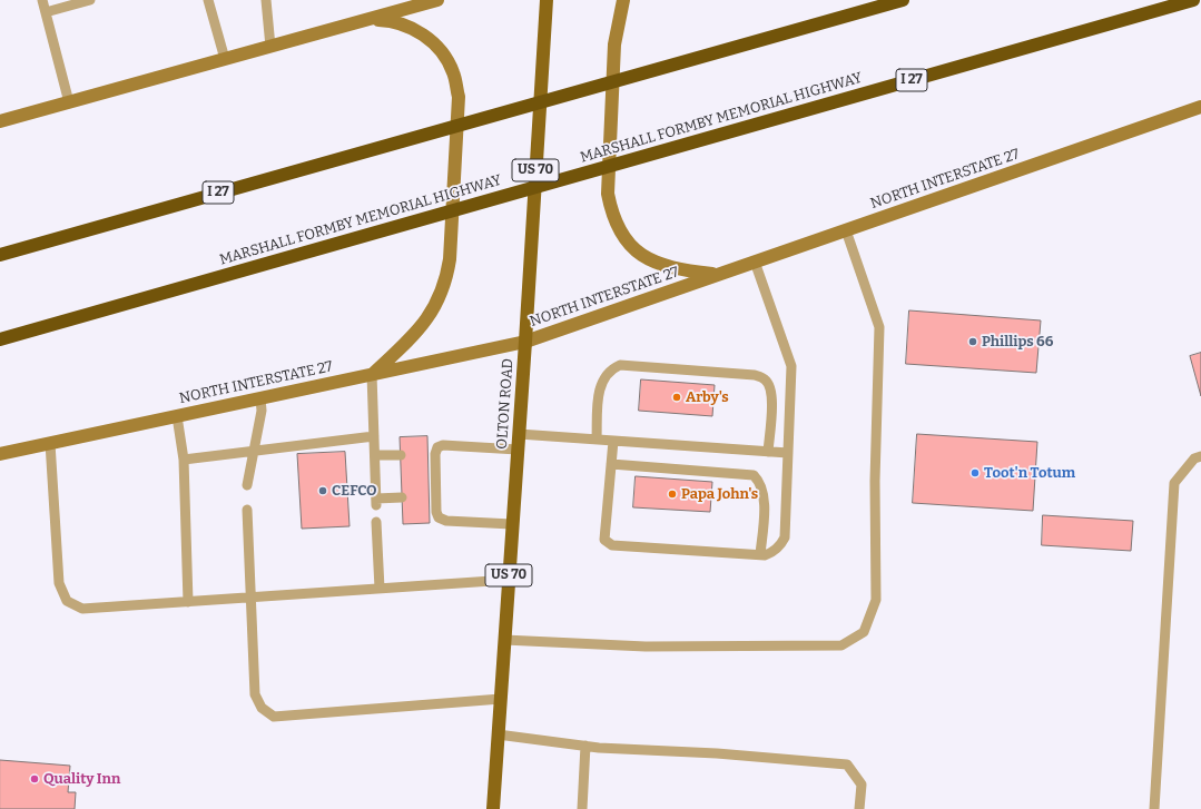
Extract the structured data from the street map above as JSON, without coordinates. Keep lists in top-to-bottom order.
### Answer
{
  "streets": {
    "highway": ["I 27", "MARSHALL FORMBY MEMORIAL HIGHWAY"],
    "main road": ["US 70", "NORTH INTERSTATE 27", "OLTON ROAD"]
  },
  "crossings": [
    ["NORTH INTERSTATE 27", "OLTON ROAD"]
  ],
  "places": [
    "Phillips 66",
    "Arby's",
    "Toot'n Totum",
    "CEFCO",
    "Papa John's",
    "Quality Inn"
  ]
}
